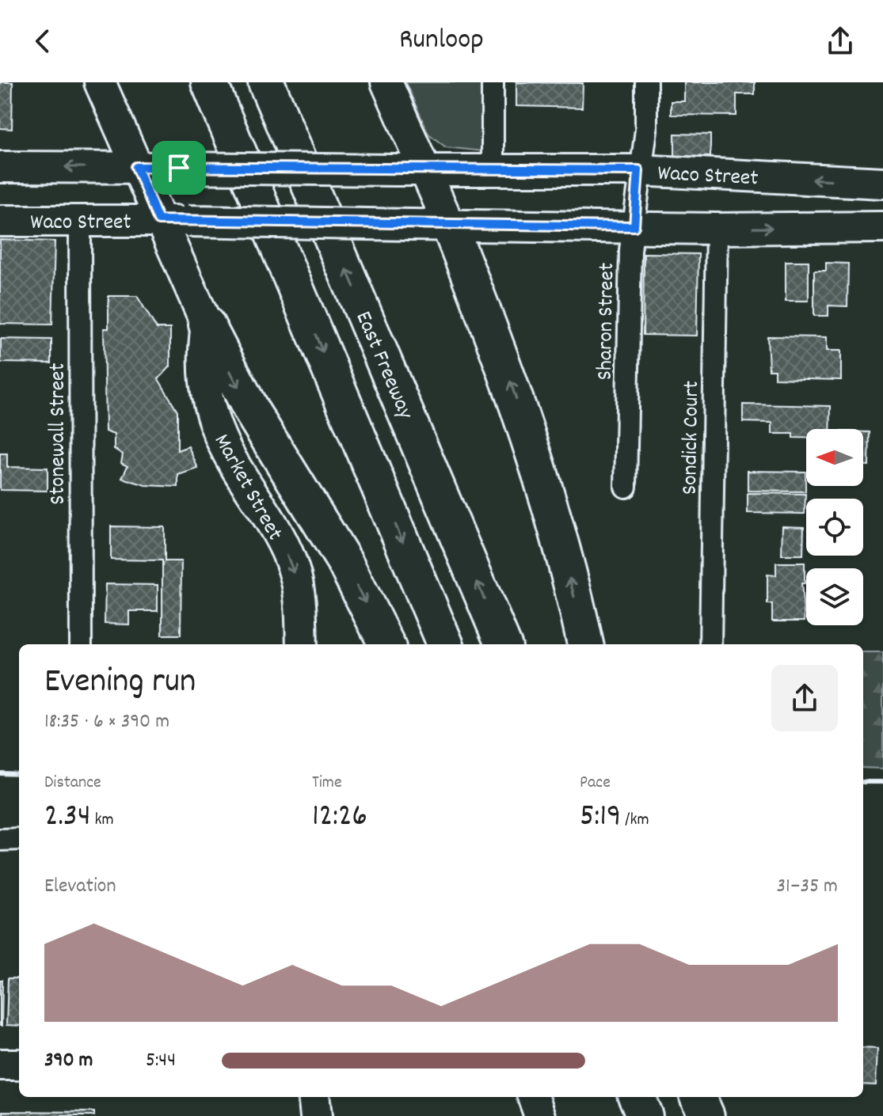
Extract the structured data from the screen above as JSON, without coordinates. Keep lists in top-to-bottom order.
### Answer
{
  "streets": {
    "highway": ["East Freeway"],
    "main road": ["Waco Street", "Market Street"],
    "street": ["Sharon Street", "Stonewall Street", "Sondick Court"]
  },
  "crossings": [
    ["Waco Street", "Sharon Street"],
    ["Waco Street", "Stonewall Street"],
    ["Waco Street", "Sondick Court"]
  ],
  "one_way": ["Market Street"],
  "north": "left",
  "page": {
    "header": "Runloop",
    "heading": ["Evening run", "18:35 · 6 × 390 m"],
    "stats": [
      ["Distance", "2.34 km"],
      ["Time", "12:26"],
      ["Pace", "5:19 /km"]
    ],
    "chart": ["Elevation", "31–35 m"],
    "list": [
      {
        "name": "390 m",
        "note": "5:44"
      }
    ]
  }
}
